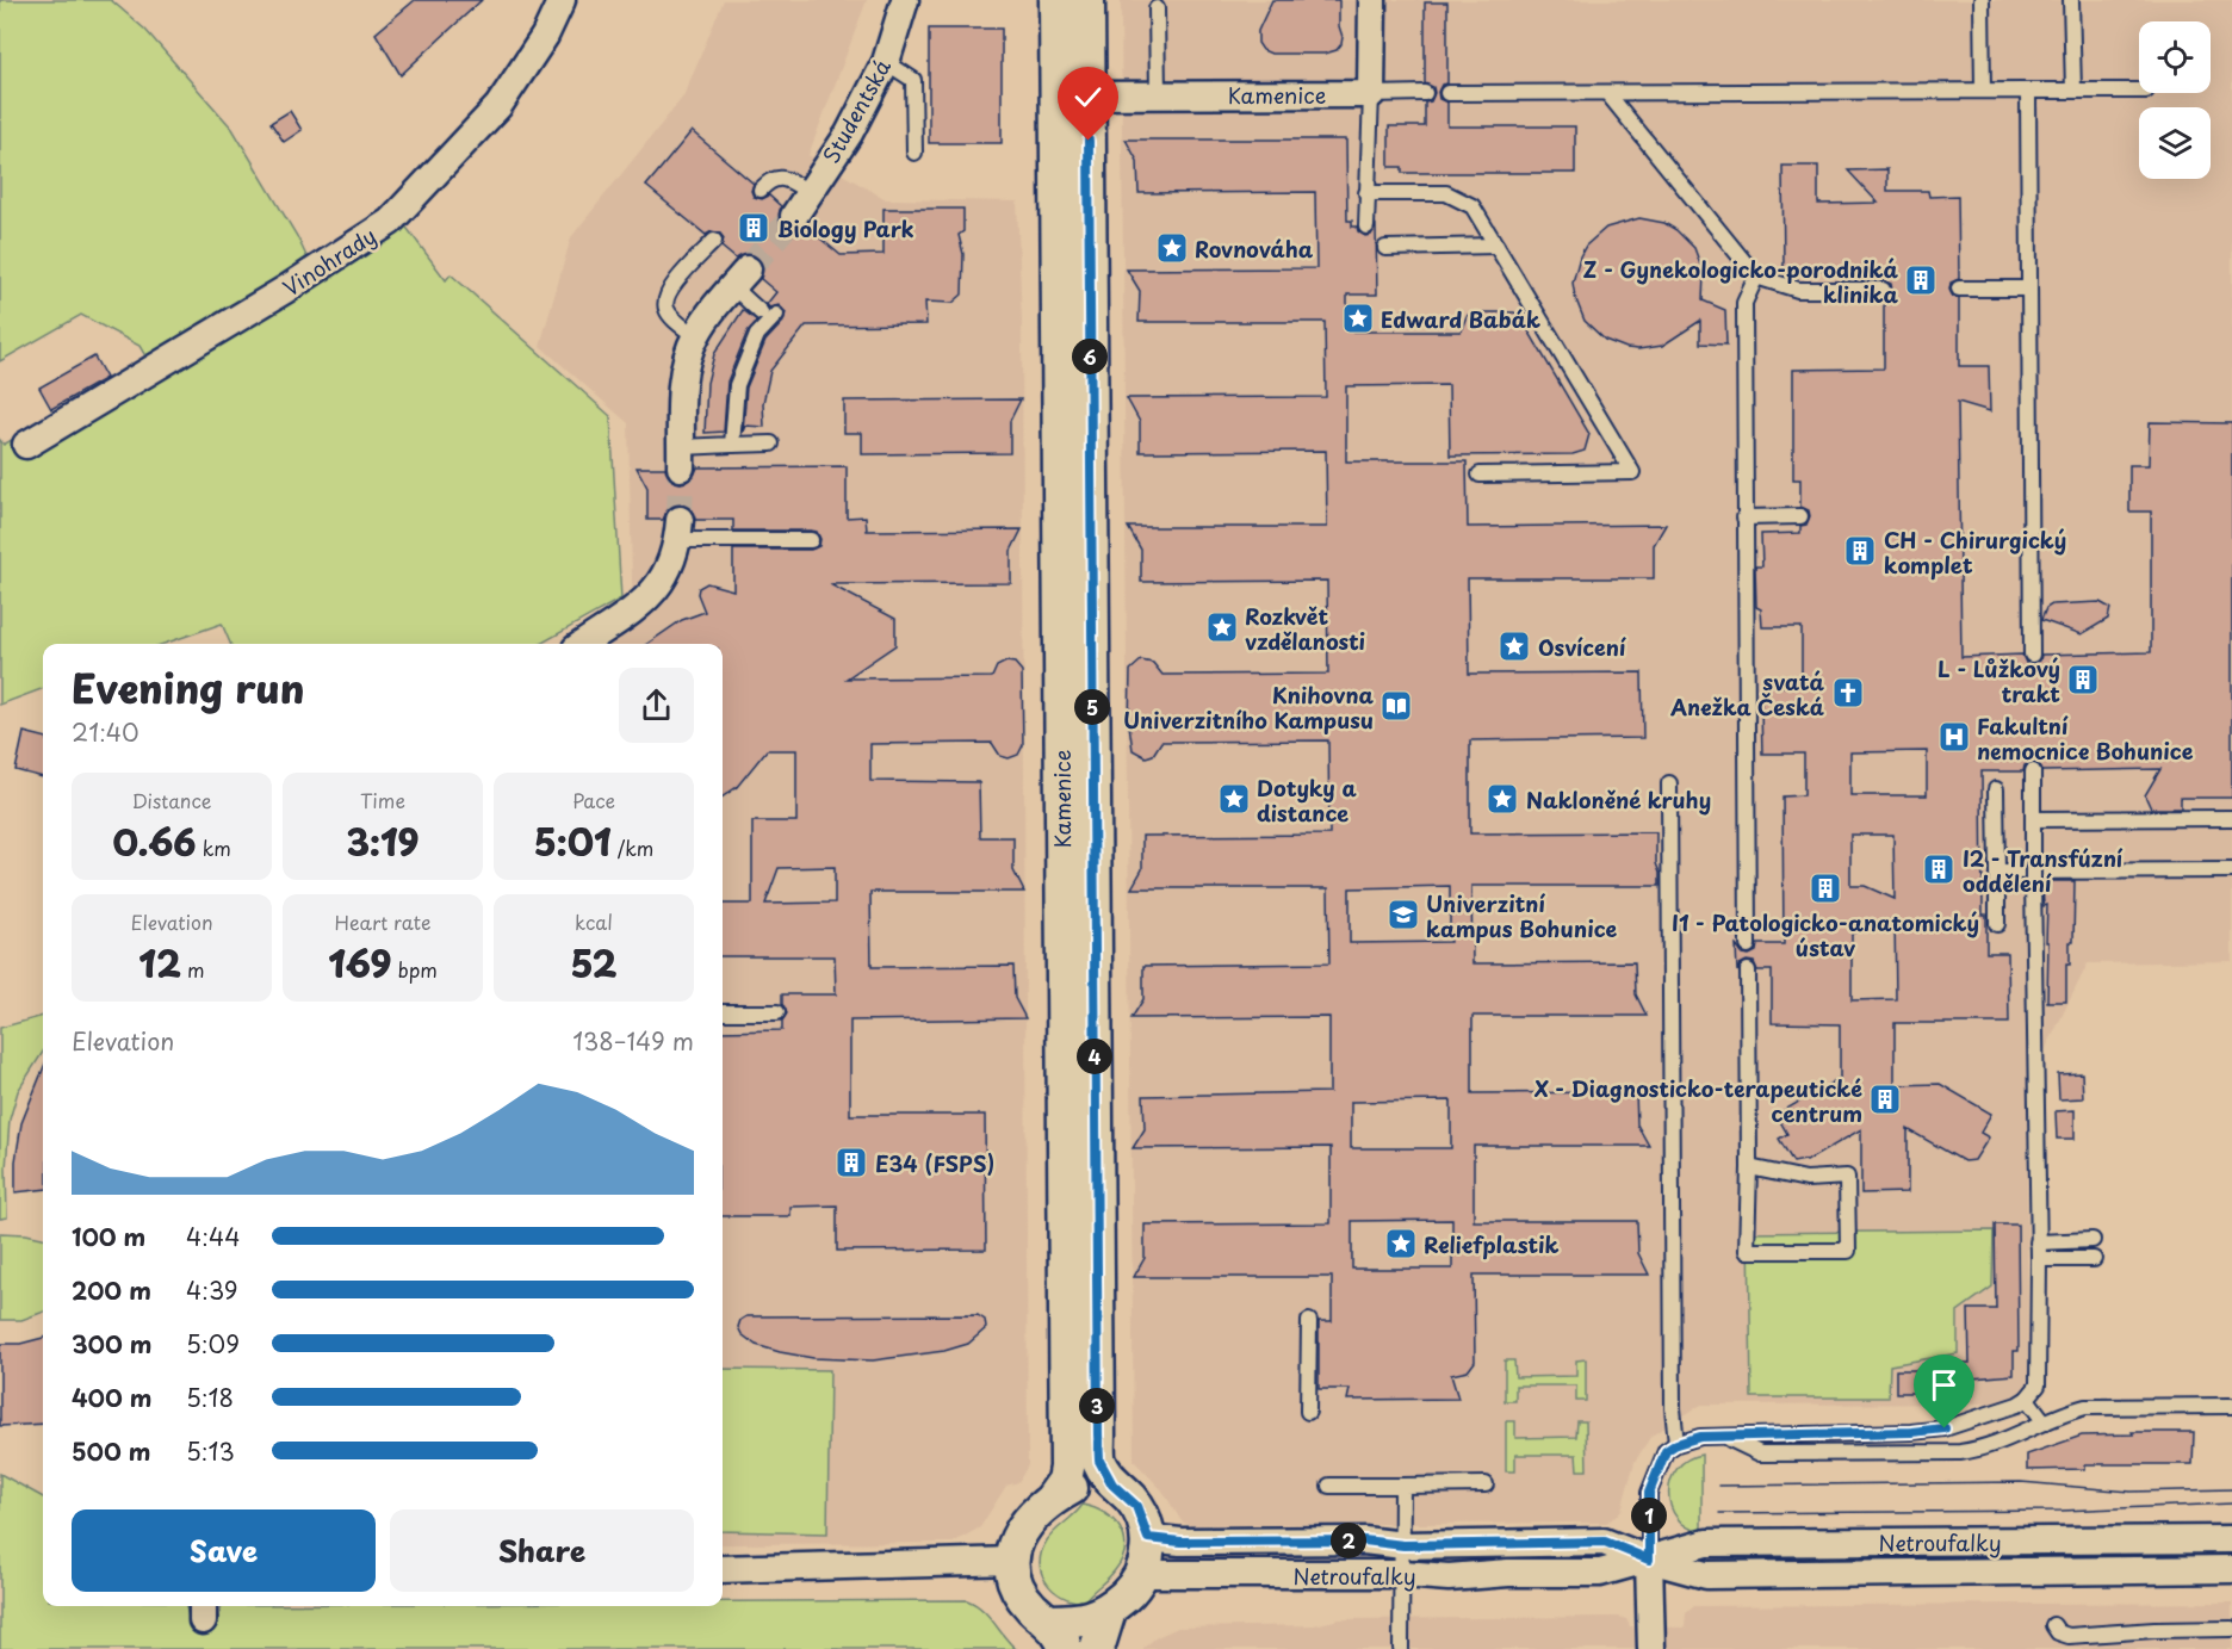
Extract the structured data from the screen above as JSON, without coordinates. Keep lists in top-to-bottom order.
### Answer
{
  "streets": {
    "street": [
      "Kamenice",
      "Studentská",
      "Vinohrady",
      "Netroufalky"
    ]
  },
  "crossings": [
    ["Kamenice", "Netroufalky"]
  ],
  "places": {
    "building": [
      "Biology Park",
      "Z - Gynekologicko-porodniká klinika",
      "CH - Chirurgický komplet",
      "L - Lůžkový trakt",
      "I2 - Transfúzní oddělení",
      "I1 - Patologicko-anatomický ústav",
      "X - Diagnosticko-terapeutické centrum",
      "E34 (FSPS)"
    ],
    "place": [
      "Rovnováha",
      "Edward Babák",
      "Rozkvět vzdělanosti",
      "Osvícení",
      "Dotyky a distance",
      "Nakloněné kruhy",
      "Reliefplastik"
    ],
    "church": ["svatá Anežka Česká"],
    "library": ["Knihovna Univerzitního Kampusu"],
    "hospital": ["Fakultní nemocnice Bohunice"],
    "school or university": ["Univerzitní kampus Bohunice"]
  },
  "page": {
    "pins": [
      "6",
      "5",
      "4",
      "3",
      "1",
      "2"
    ],
    "heading": ["Evening run", "21:40"],
    "stats": [
      ["Distance", "0.66 km"],
      ["Time", "3:19"],
      ["Pace", "5:01 /km"],
      ["Elevation", "12 m"],
      ["Heart rate", "169 bpm"],
      ["kcal", "52"]
    ],
    "chart": ["Elevation", "138–149 m"],
    "list": [
      {
        "name": "100 m",
        "note": "4:44"
      },
      {
        "name": "200 m",
        "note": "4:39"
      },
      {
        "name": "300 m",
        "note": "5:09"
      },
      {
        "name": "400 m",
        "note": "5:18"
      },
      {
        "name": "500 m",
        "note": "5:13"
      }
    ],
    "buttons": ["Save", "Share"]
  }
}
